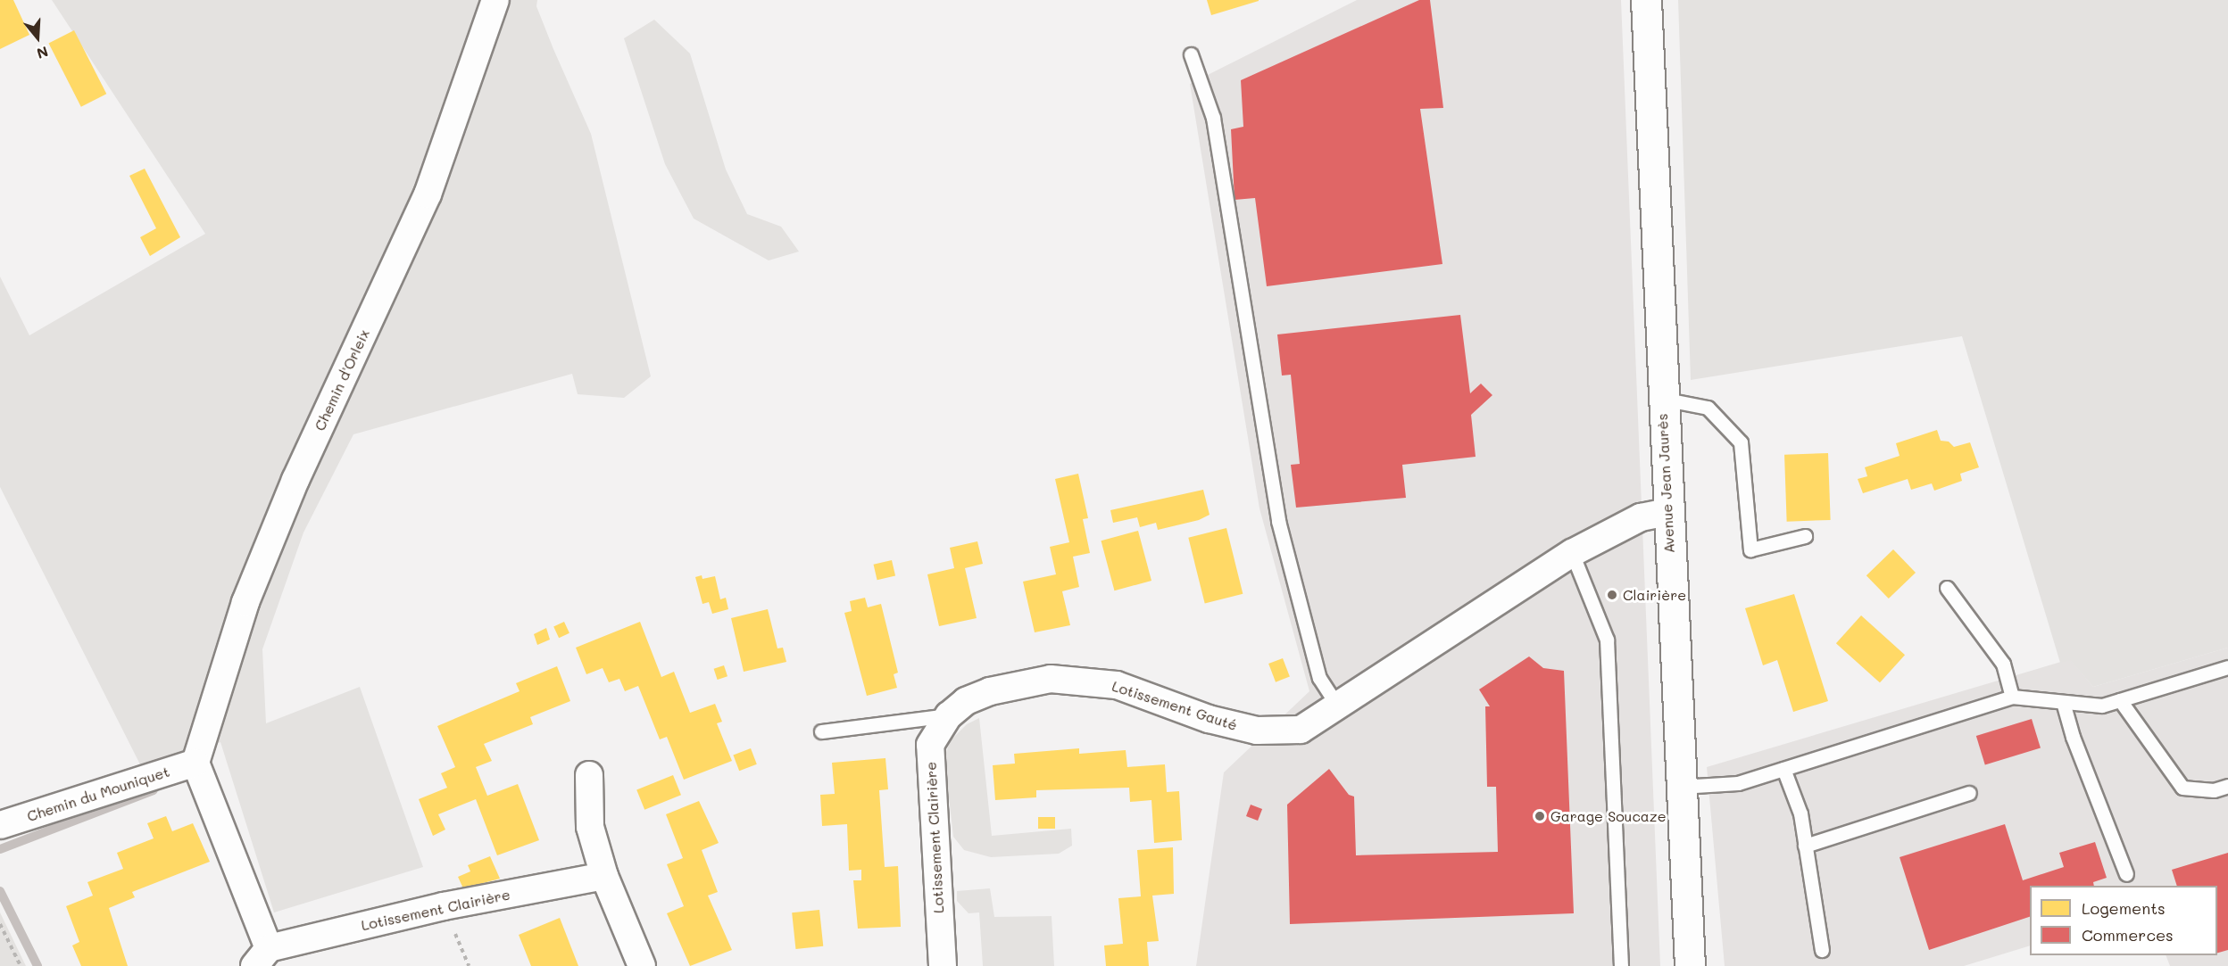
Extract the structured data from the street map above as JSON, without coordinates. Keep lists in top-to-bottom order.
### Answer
{
  "streets": {
    "main road": ["Avenue Jean Jaurès"],
    "street": [
      "Chemin d'Orleix",
      "Lotissement Gauté",
      "Chemin du Mouniquet",
      "Lotissement Clairière"
    ]
  },
  "crossings": [
    ["Chemin d'Orleix", "Chemin du Mouniquet"],
    ["Chemin d'Orleix", "Lotissement Clairière"],
    ["Avenue Jean Jaurès", "Lotissement Gauté"],
    ["Lotissement Gauté", "Lotissement Clairière"],
    ["Chemin du Mouniquet", "Lotissement Clairière"]
  ],
  "places": ["Clairière", "Garage Soucaze"],
  "legend": ["Logements", "Commerces"],
  "north": "bottom"
}
